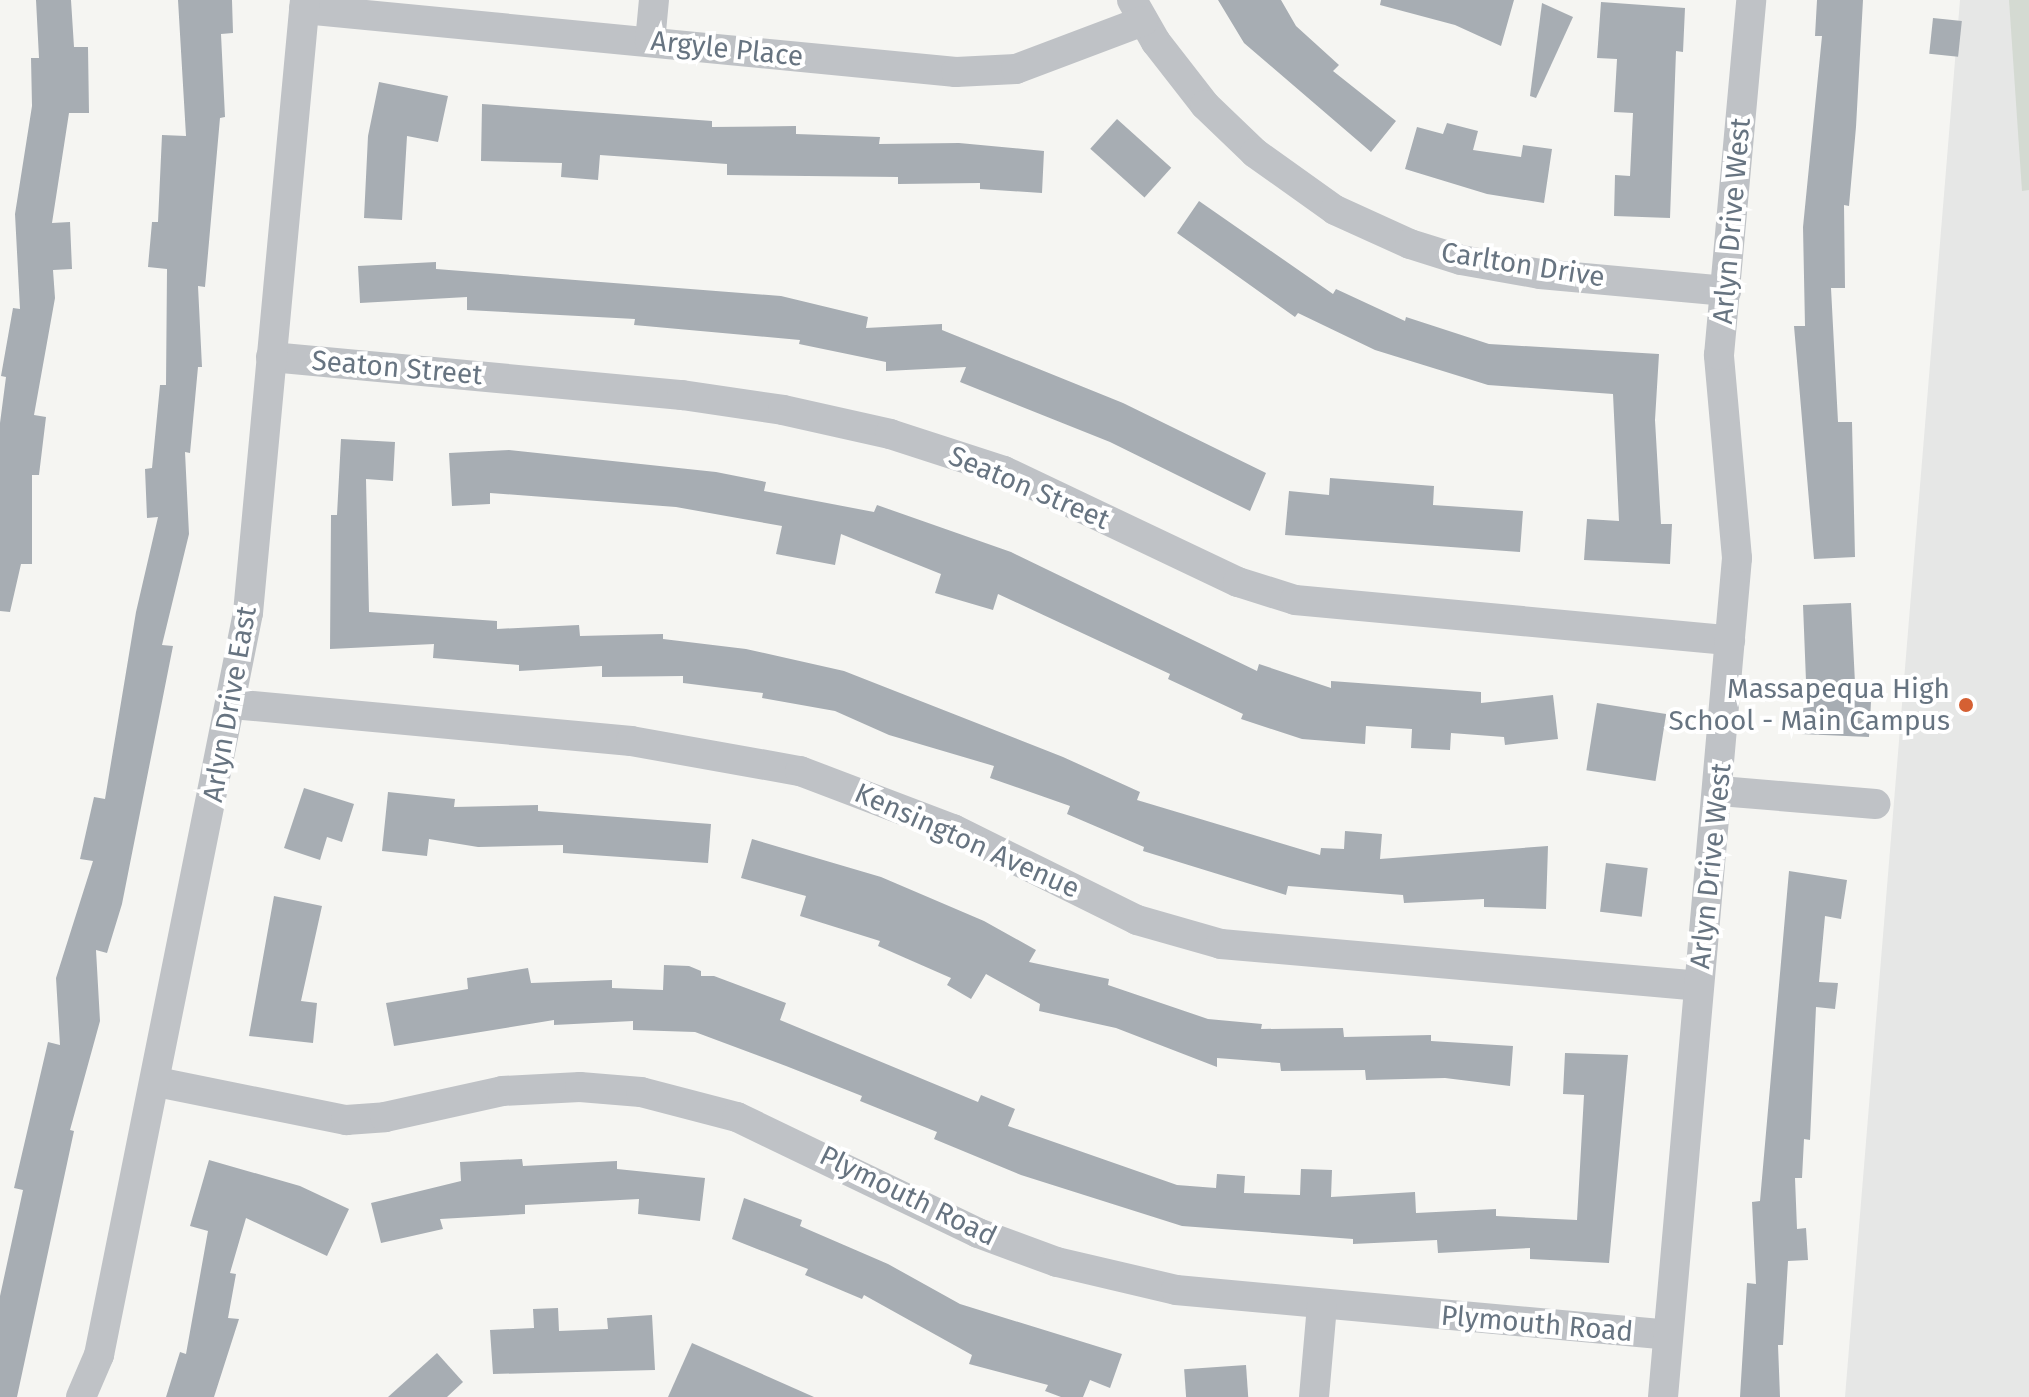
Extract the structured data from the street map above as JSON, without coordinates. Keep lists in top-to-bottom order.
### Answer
{
  "streets": {
    "street": [
      "Argyle Place",
      "Arlyn Drive West",
      "Carlton Drive",
      "Seaton Street",
      "Arlyn Drive East",
      "Kensington Avenue",
      "Plymouth Road"
    ]
  },
  "crossings": [
    ["Argyle Place", "Carlton Drive"],
    ["Argyle Place", "Arlyn Drive East"],
    ["Arlyn Drive West", "Carlton Drive"],
    ["Arlyn Drive West", "Seaton Street"],
    ["Arlyn Drive West", "Kensington Avenue"],
    ["Arlyn Drive West", "Plymouth Road"],
    ["Seaton Street", "Arlyn Drive East"],
    ["Arlyn Drive East", "Kensington Avenue"],
    ["Arlyn Drive East", "Plymouth Road"]
  ],
  "places": ["Massapequa High School - Main Campus"]
}
